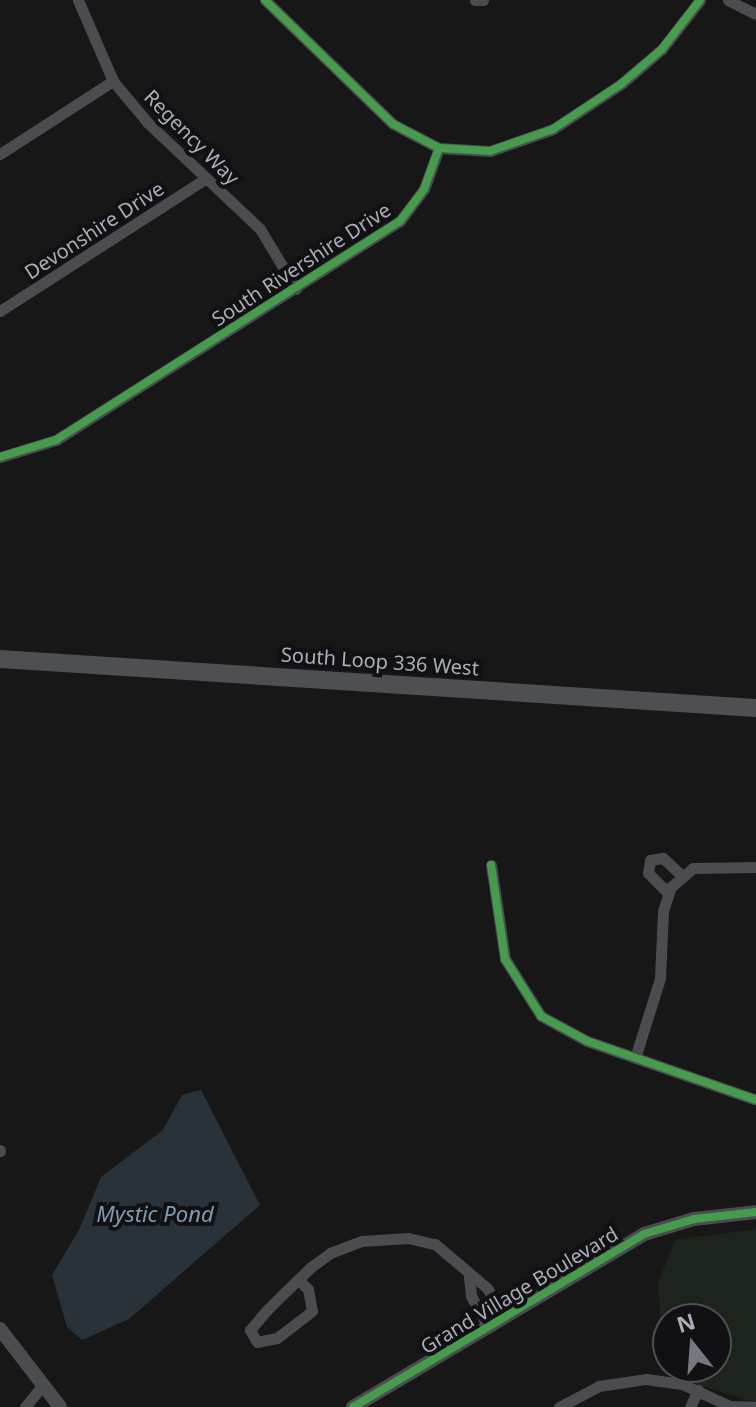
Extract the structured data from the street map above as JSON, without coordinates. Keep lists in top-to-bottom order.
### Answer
{
  "streets": {
    "main road": ["South Loop 336 West"],
    "street": [
      "Regency Way",
      "Devonshire Drive",
      "South Rivershire Drive",
      "Grand Village Boulevard"
    ]
  },
  "crossings": [
    ["Regency Way", "Devonshire Drive"],
    ["Regency Way", "South Rivershire Drive"]
  ],
  "water": ["Mystic Pond"],
  "north": "top"
}
